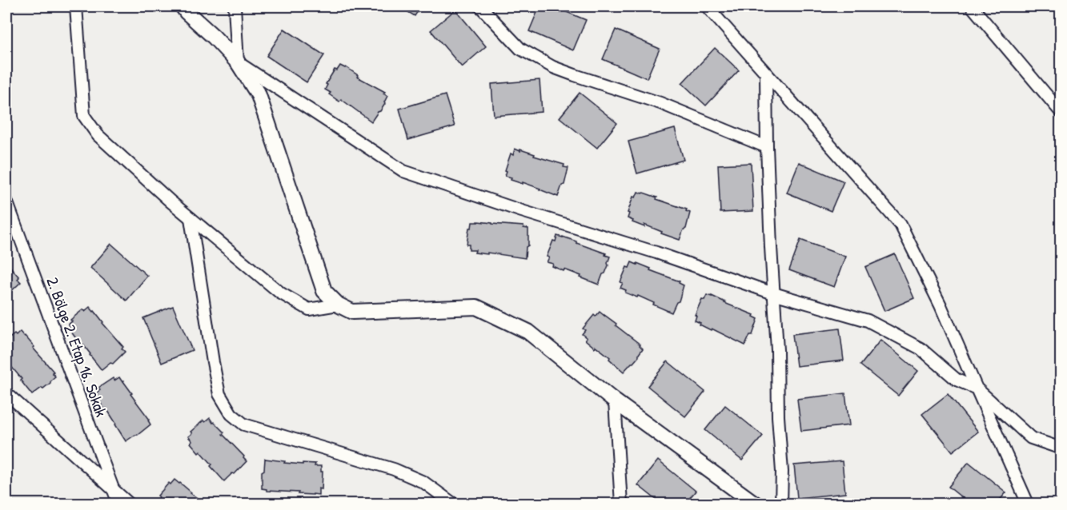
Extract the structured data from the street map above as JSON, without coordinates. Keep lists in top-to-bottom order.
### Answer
{
  "streets": {
    "street": ["2. Bölge 2. Etap 16. Sokak"]
  }
}
